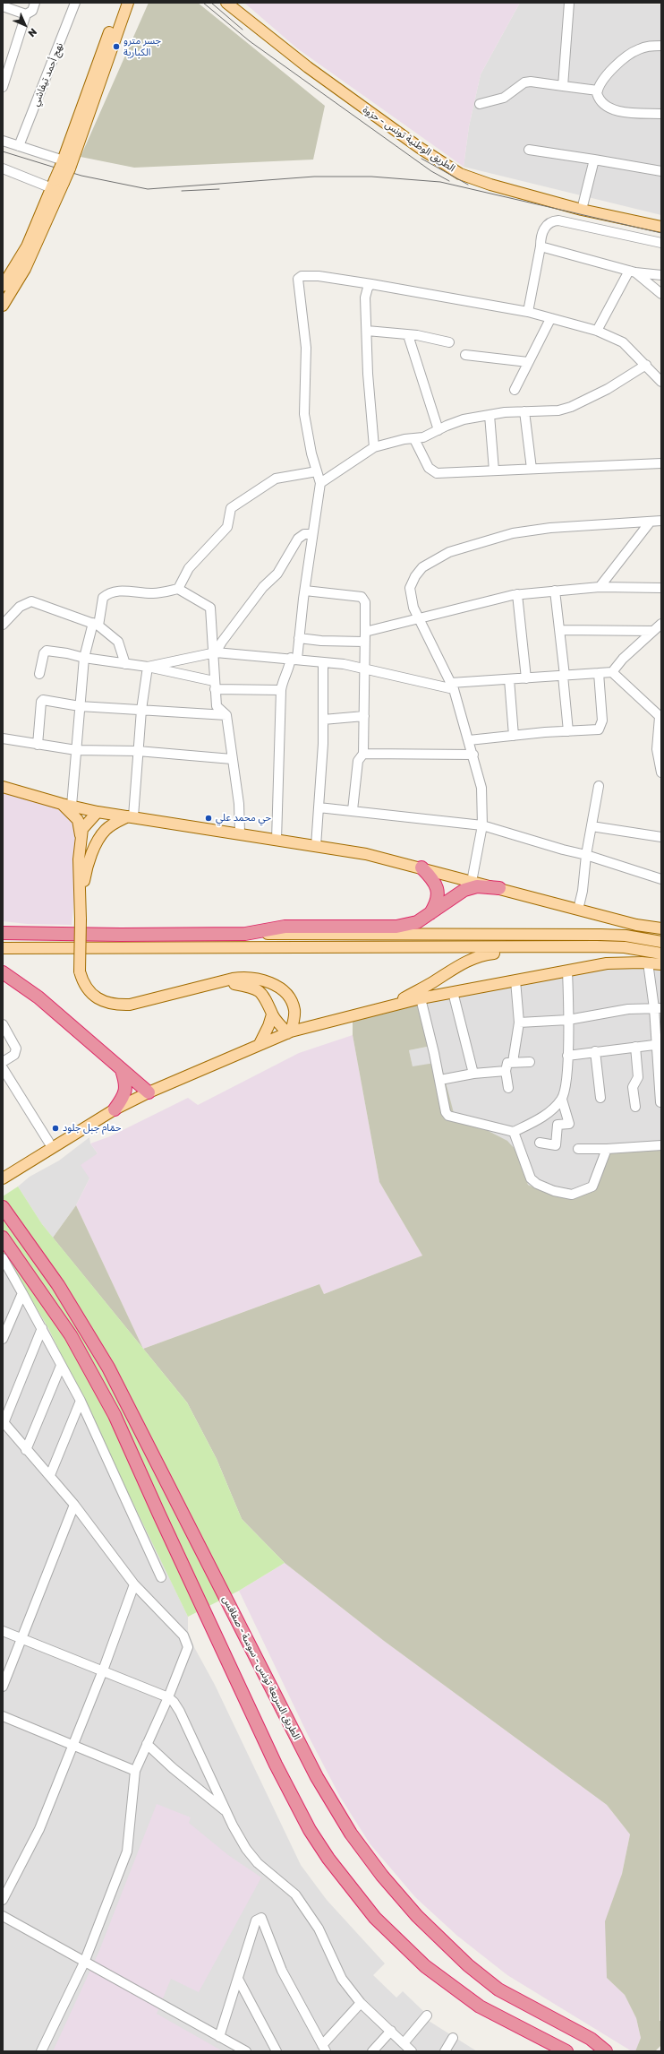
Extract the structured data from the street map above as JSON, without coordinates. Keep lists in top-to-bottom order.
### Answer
{
  "streets": {
    "highway": ["الطريق السريعة تونس - سوسة - صفاقس"],
    "main road": ["الطريق الوطنية تونس - حزوة"],
    "street": ["نهج أحمد تيفاشي"]
  },
  "places": ["جسر مترو الكبارية", "حي محمد علي", "حمّام جبل جلود"],
  "north": "bottom right"
}
